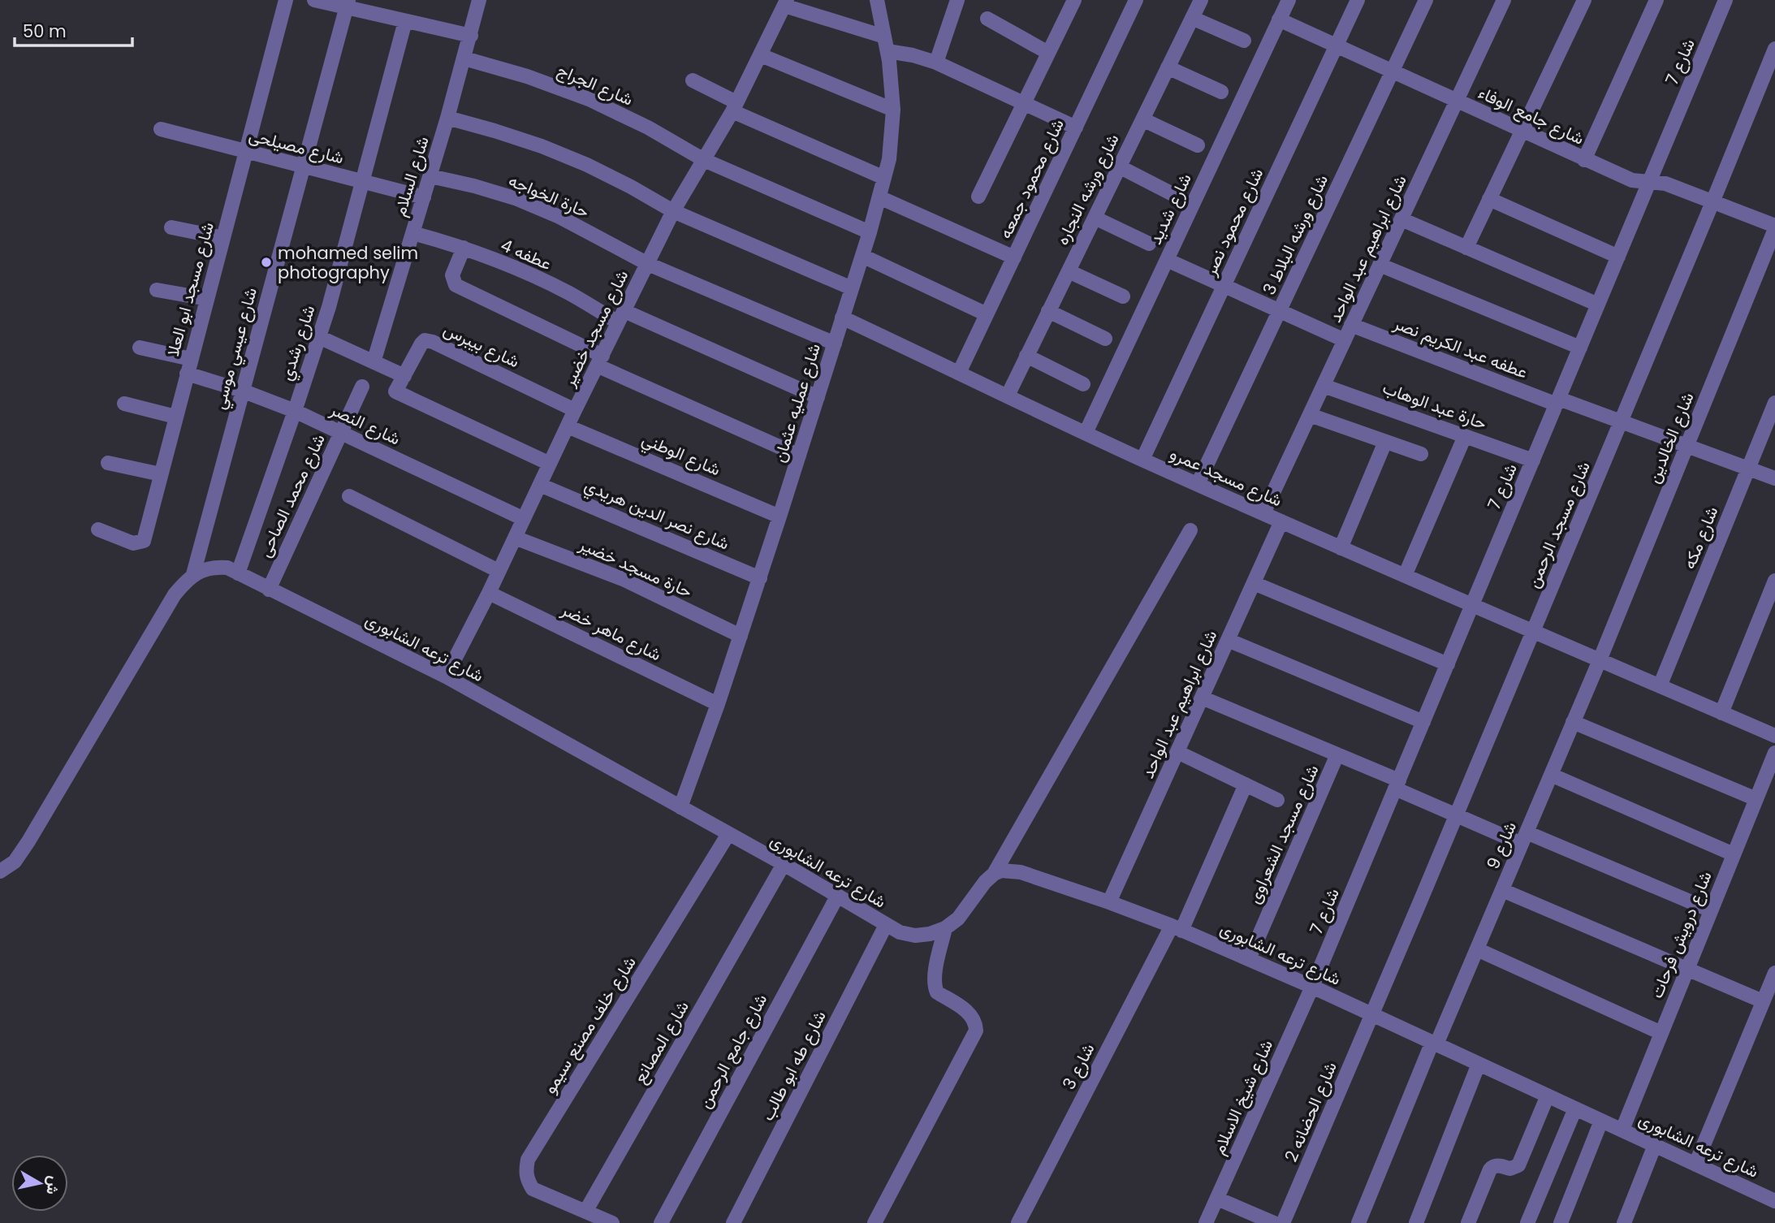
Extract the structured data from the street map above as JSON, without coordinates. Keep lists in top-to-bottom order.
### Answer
{
  "streets": {
    "street": [
      "شارع 7",
      "شارع الجراج",
      "شارع جامع الوفاء",
      "شارع مصيلحى",
      "شارع السلام",
      "شارع محمود جمعه",
      "شارع ورشه النجاره",
      "حارة الخواجه",
      "شارع شديد",
      "شارع محمود نصر",
      "شارع ورشه البلاط 3",
      "شارع ابراهيم عبد الواحد",
      "عطفه 4",
      "شارع مسجد ابو العلا",
      "شارع مسجد خضير",
      "شارع رشدي",
      "شارع بيبرس",
      "عطفه عبد الكريم نصر",
      "شارع عيسي موسي",
      "شارع عمليه عثمان",
      "حارة عبد الوهاب",
      "شارع النصر",
      "شارع الخالدين",
      "شارع الوطني",
      "شارع مسجد عمرو",
      "شارع محمد الصاحى",
      "شارع نصر الدين هريدي",
      "شارع مسجد الرحمن",
      "شارع مكه",
      "حارة مسجد خضير",
      "شارع ماهر خضر",
      "شارع ترعه الشابورى",
      "شارع مسجد الشعراوى",
      "شارع 9",
      "شارع درويش فرحات",
      "شارع خلف مصنع سيمو",
      "شارع المصانع",
      "شارع جامع الرحمن",
      "شارع طه ابو طالب",
      "شارع 3",
      "شارع شيخ الاسلام",
      "شارع الحضانه 2"
    ]
  },
  "crossings": [
    ["شارع 7", "شارع جامع الوفاء"],
    ["شارع 7", "عطفه عبد الكريم نصر"],
    ["شارع 7", "حارة عبد الوهاب"],
    ["شارع 7", "شارع مسجد عمرو"],
    ["شارع 7", "شارع ترعه الشابورى"],
    ["شارع 7", "شارع شيخ الاسلام"],
    ["شارع الجراج", "شارع السلام"],
    ["شارع الجراج", "شارع مسجد خضير"],
    ["شارع الجراج", "شارع عمليه عثمان"],
    ["شارع جامع الوفاء", "شارع شديد"],
    ["شارع جامع الوفاء", "شارع محمود نصر"],
    ["شارع جامع الوفاء", "شارع ورشه البلاط 3"],
    ["شارع جامع الوفاء", "شارع ابراهيم عبد الواحد"],
    ["شارع جامع الوفاء", "شارع الخالدين"],
    ["شارع جامع الوفاء", "شارع مسجد الرحمن"],
    ["شارع مصيلحى", "شارع السلام"],
    ["شارع مصيلحى", "شارع مسجد ابو العلا"],
    ["شارع مصيلحى", "شارع رشدي"],
    ["شارع مصيلحى", "شارع عيسي موسي"],
    ["شارع السلام", "حارة الخواجه"],
    ["شارع السلام", "عطفه 4"],
    ["شارع محمود جمعه", "شارع مسجد عمرو"],
    ["شارع ورشه النجاره", "شارع مسجد عمرو"],
    ["حارة الخواجه", "شارع مسجد خضير"],
    ["حارة الخواجه", "شارع عمليه عثمان"],
    ["شارع شديد", "شارع مسجد عمرو"],
    ["شارع محمود نصر", "شارع مسجد عمرو"],
    ["شارع ورشه البلاط 3", "شارع مسجد عمرو"],
    ["شارع ابراهيم عبد الواحد", "عطفه عبد الكريم نصر"],
    ["شارع ابراهيم عبد الواحد", "حارة عبد الوهاب"],
    ["شارع ابراهيم عبد الواحد", "شارع مسجد عمرو"],
    ["شارع ابراهيم عبد الواحد", "شارع ترعه الشابورى"],
    ["عطفه 4", "شارع مسجد خضير"],
    ["عطفه 4", "شارع عمليه عثمان"],
    ["شارع مسجد ابو العلا", "شارع النصر"],
    ["شارع مسجد خضير", "شارع بيبرس"],
    ["شارع مسجد خضير", "شارع النصر"],
    ["شارع مسجد خضير", "شارع الوطني"],
    ["شارع مسجد خضير", "شارع نصر الدين هريدي"],
    ["شارع مسجد خضير", "حارة مسجد خضير"],
    ["شارع مسجد خضير", "شارع ماهر خضر"],
    ["شارع مسجد خضير", "شارع ترعه الشابورى"],
    ["شارع رشدي", "شارع النصر"],
    ["شارع رشدي", "شارع ترعه الشابورى"],
    ["عطفه عبد الكريم نصر", "شارع الخالدين"],
    ["عطفه عبد الكريم نصر", "شارع مسجد الرحمن"],
    ["عطفه عبد الكريم نصر", "شارع مكه"],
    ["شارع عيسي موسي", "شارع النصر"],
    ["شارع عيسي موسي", "شارع ترعه الشابورى"],
    ["شارع عمليه عثمان", "شارع الوطني"],
    ["شارع عمليه عثمان", "شارع مسجد عمرو"],
    ["شارع عمليه عثمان", "شارع نصر الدين هريدي"],
    ["شارع عمليه عثمان", "حارة مسجد خضير"],
    ["شارع عمليه عثمان", "شارع ماهر خضر"],
    ["شارع عمليه عثمان", "شارع ترعه الشابورى"],
    ["شارع النصر", "شارع محمد الصاحى"],
    ["شارع الخالدين", "شارع مسجد عمرو"],
    ["شارع الخالدين", "شارع 9"],
    ["شارع مسجد عمرو", "شارع مسجد الرحمن"],
    ["شارع مسجد عمرو", "شارع مكه"],
    ["شارع مسجد عمرو", "شارع 9"],
    ["شارع محمد الصاحى", "شارع ترعه الشابورى"],
    ["شارع مسجد الرحمن", "شارع ترعه الشابورى"],
    ["شارع مسجد الرحمن", "شارع الحضانه 2"],
    ["شارع ترعه الشابورى", "شارع مسجد الشعراوى"],
    ["شارع ترعه الشابورى", "شارع 9"],
    ["شارع ترعه الشابورى", "شارع درويش فرحات"],
    ["شارع ترعه الشابورى", "شارع خلف مصنع سيمو"],
    ["شارع ترعه الشابورى", "شارع المصانع"],
    ["شارع ترعه الشابورى", "شارع جامع الرحمن"],
    ["شارع ترعه الشابورى", "شارع طه ابو طالب"],
    ["شارع ترعه الشابورى", "شارع 3"],
    ["شارع ترعه الشابورى", "شارع شيخ الاسلام"],
    ["شارع ترعه الشابورى", "شارع الحضانه 2"],
    ["شارع خلف مصنع سيمو", "شارع المصانع"]
  ],
  "places": ["mohamed selim photography"],
  "scale_bar": "50 m",
  "north": "right"
}
